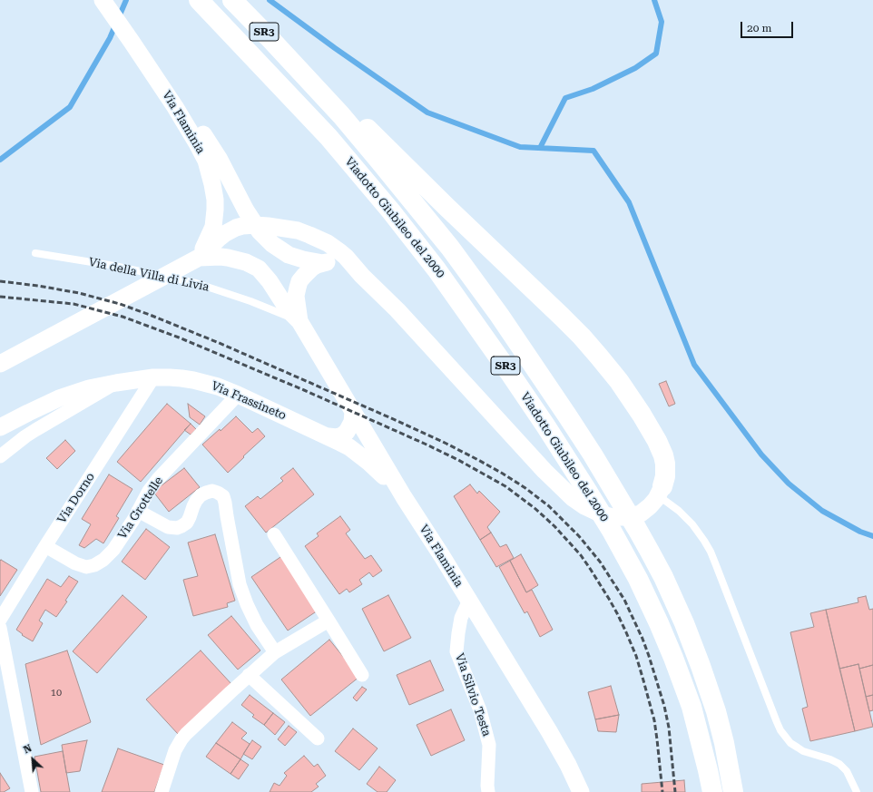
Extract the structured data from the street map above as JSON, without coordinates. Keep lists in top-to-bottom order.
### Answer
{
  "streets": {
    "highway": ["SR3", "Viadotto Giubileo del 2000"],
    "street": [
      "Via Flaminia",
      "Via Frassineto",
      "Via Dorno",
      "Via Grottelle",
      "Via Silvio Testa"
    ],
    "lane": ["Via della Villa di Livia"]
  },
  "crossings": [
    ["Via Flaminia", "Via della Villa di Livia"],
    ["Via Flaminia", "Via Frassineto"],
    ["Via Flaminia", "Via Silvio Testa"],
    ["Via Frassineto", "Via Dorno"],
    ["Via Frassineto", "Via Grottelle"],
    ["Via Dorno", "Via Grottelle"]
  ],
  "house_numbers": ["10"],
  "scale_bar": "20 m",
  "north": "top left"
}
